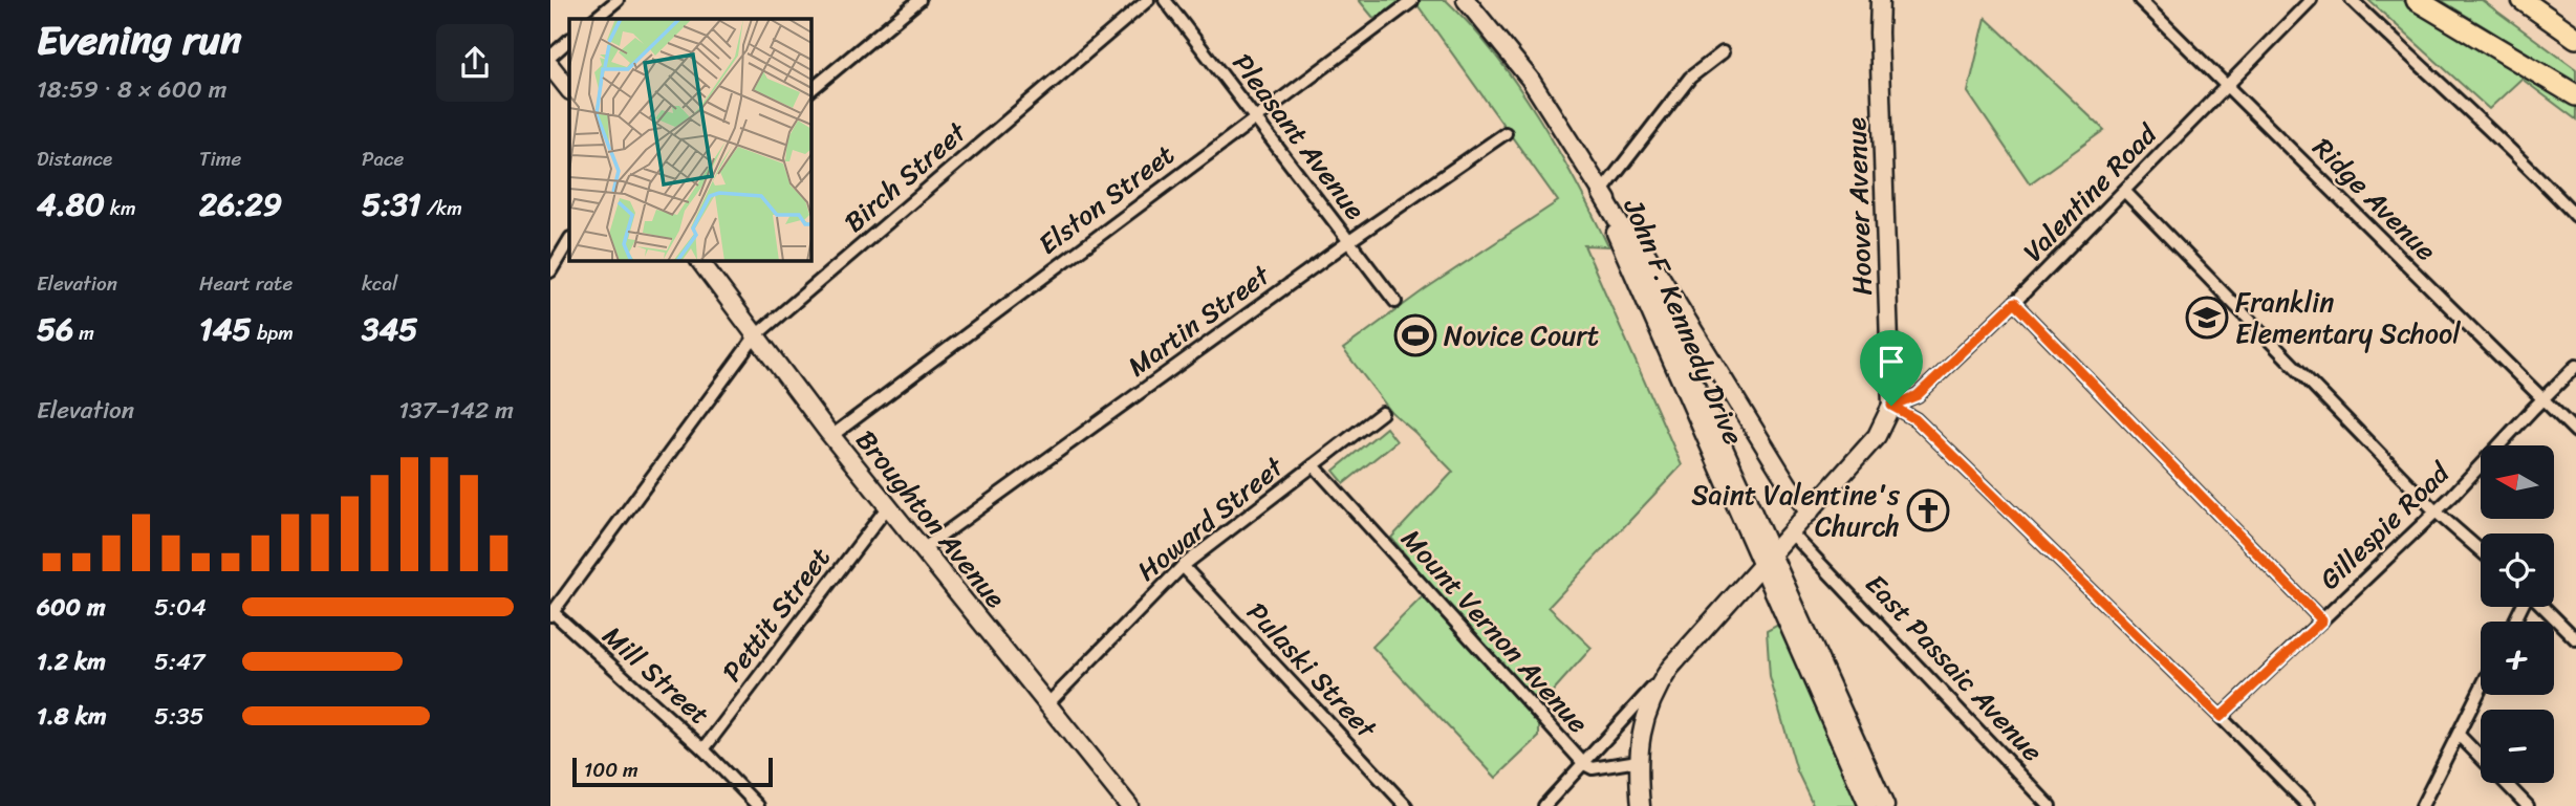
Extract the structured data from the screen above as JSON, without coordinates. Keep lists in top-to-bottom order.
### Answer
{
  "streets": {
    "street": [
      "Pleasant Avenue",
      "Birch Street",
      "Valentine Road",
      "Elston Street",
      "Ridge Avenue",
      "Hoover Avenue",
      "Martin Street",
      "John F. Kennedy Drive",
      "Broughton Avenue",
      "Howard Street",
      "Gillespie Road",
      "Pettit Street",
      "Mount Vernon Avenue",
      "East Passaic Avenue",
      "Pulaski Street",
      "Mill Street"
    ]
  },
  "crossings": [
    ["Pleasant Avenue", "Elston Street"],
    ["Pleasant Avenue", "Martin Street"],
    ["Birch Street", "Broughton Avenue"],
    ["Birch Street", "Mill Street"],
    ["Valentine Road", "Ridge Avenue"],
    ["Valentine Road", "Hoover Avenue"],
    ["Elston Street", "Broughton Avenue"],
    ["Ridge Avenue", "Gillespie Road"],
    ["Hoover Avenue", "John F. Kennedy Drive"],
    ["Hoover Avenue", "Mount Vernon Avenue"],
    ["Hoover Avenue", "East Passaic Avenue"],
    ["Martin Street", "Broughton Avenue"],
    ["Broughton Avenue", "Howard Street"],
    ["Broughton Avenue", "Pettit Street"],
    ["Howard Street", "Mount Vernon Avenue"],
    ["Howard Street", "Pulaski Street"],
    ["Pettit Street", "Mill Street"]
  ],
  "places": {
    "school or university": ["Franklin Elementary School"],
    "sports": ["Novice Court"],
    "church": ["Saint Valentine's Church"]
  },
  "scale_bar": "100 m",
  "north": "left",
  "page": {
    "heading": ["Evening run", "18:59 · 8 × 600 m"],
    "stats": [
      ["Distance", "4.80 km"],
      ["Time", "26:29"],
      ["Pace", "5:31 /km"],
      ["Elevation", "56 m"],
      ["Heart rate", "145 bpm"],
      ["kcal", "345"]
    ],
    "chart": ["Elevation", "137–142 m"],
    "map_buttons": ["+", "−"],
    "list": [
      {
        "name": "600 m",
        "note": "5:04"
      },
      {
        "name": "1.2 km",
        "note": "5:47"
      },
      {
        "name": "1.8 km",
        "note": "5:35"
      }
    ],
    "scale": "100 m"
  }
}
